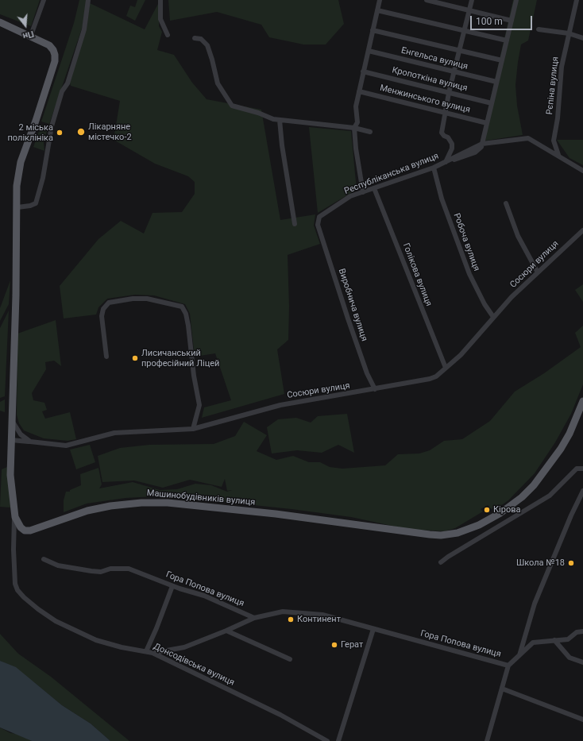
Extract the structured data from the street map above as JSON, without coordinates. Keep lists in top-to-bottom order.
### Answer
{
  "streets": {
    "main road": ["Машинобудівників вулиця"],
    "street": [
      "Енгельса вулиця",
      "Кропоткіна вулиця",
      "Рєпіна вулиця",
      "Менжинського вулиця",
      "Республіканська вулиця",
      "Робоча вулиця",
      "Сосюри вулиця",
      "Голікова вулиця",
      "Виробнича вулиця",
      "Гора Попова вулиця",
      "Донсодівська вулиця"
    ]
  },
  "crossings": [
    ["Рєпіна вулиця", "Республіканська вулиця"],
    ["Республіканська вулиця", "Робоча вулиця"],
    ["Республіканська вулиця", "Голікова вулиця"],
    ["Республіканська вулиця", "Виробнича вулиця"],
    ["Робоча вулиця", "Сосюри вулиця"],
    ["Сосюри вулиця", "Голікова вулиця"],
    ["Сосюри вулиця", "Виробнича вулиця"],
    ["Машинобудівників вулиця", "Донсодівська вулиця"]
  ],
  "places": [
    "Лікарняне містечко-2",
    "2 міська поліклініка",
    "Лисичанський професійний Ліцей",
    "Кірова",
    "Школа №18",
    "Континент",
    "Герат"
  ],
  "scale_bar": "100 m",
  "north": "bottom"
}
